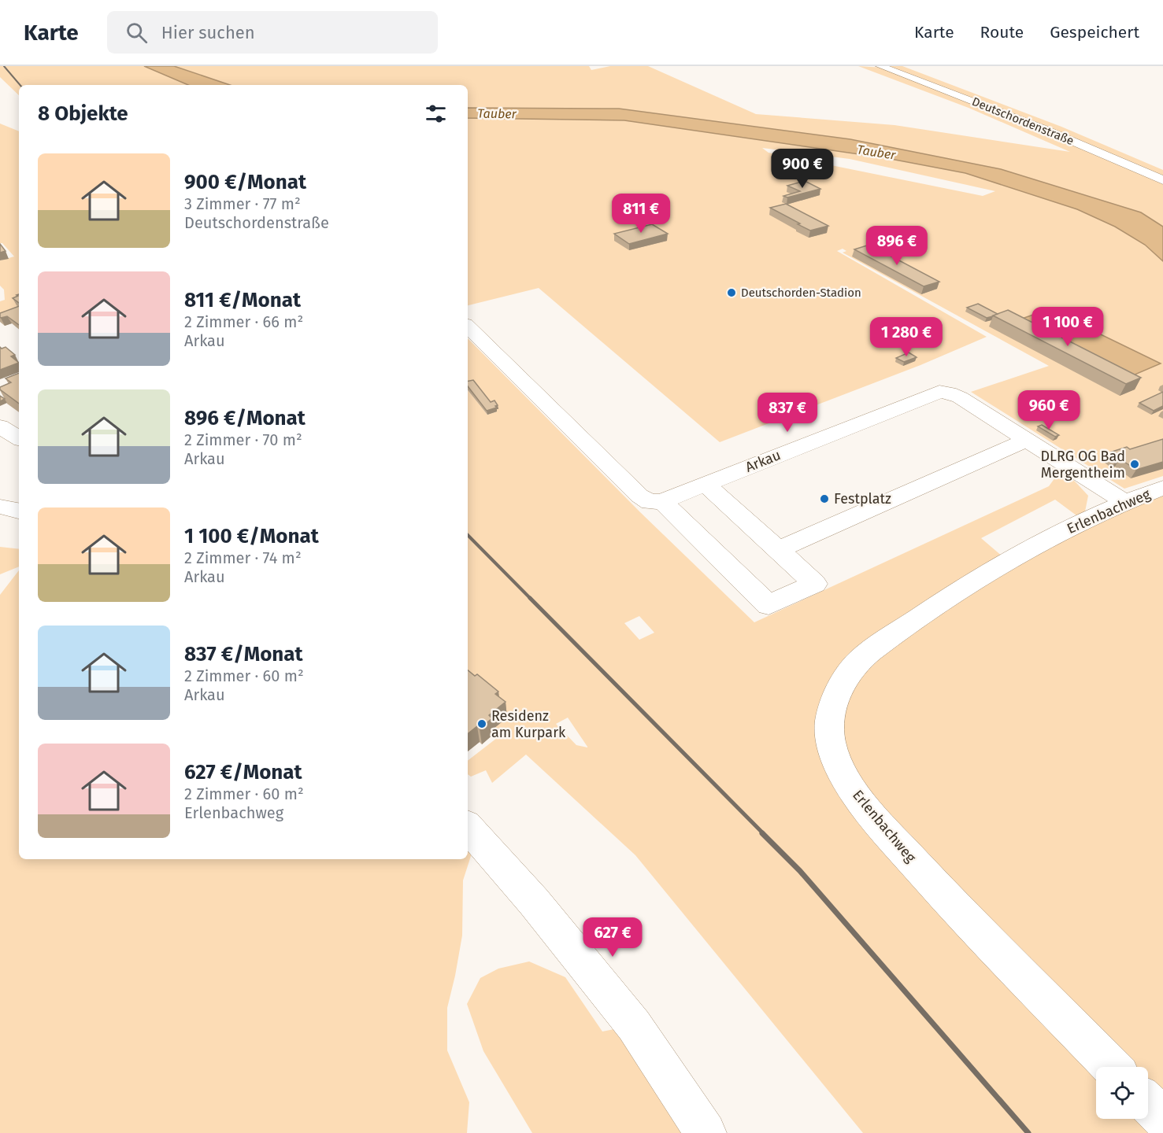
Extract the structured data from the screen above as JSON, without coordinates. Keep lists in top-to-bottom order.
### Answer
{
  "streets": {
    "street": ["Deutschordenstraße", "Arkau", "Erlenbachweg"]
  },
  "crossings": [
    ["Arkau", "Erlenbachweg"]
  ],
  "water": ["Tauber"],
  "places": [
    "Deutschorden-Stadion",
    "DLRG OG Bad Mergentheim",
    "Festplatz",
    "Residenz am Kurpark"
  ],
  "page": {
    "header": "Karte",
    "search": "Hier suchen",
    "nav": ["Karte", "Route", "Gespeichert"],
    "heading": "8 Objekte",
    "list": [
      {
        "name": "900 €/Monat",
        "note": "3 Zimmer · 77 m² · Deutschordenstraße"
      },
      {
        "name": "811 €/Monat",
        "note": "2 Zimmer · 66 m² · Arkau"
      },
      {
        "name": "896 €/Monat",
        "note": "2 Zimmer · 70 m² · Arkau"
      },
      {
        "name": "1 100 €/Monat",
        "note": "2 Zimmer · 74 m² · Arkau"
      },
      {
        "name": "837 €/Monat",
        "note": "2 Zimmer · 60 m² · Arkau"
      },
      {
        "name": "627 €/Monat",
        "note": "2 Zimmer · 60 m² · Erlenbachweg"
      }
    ],
    "price": [
      "900 €",
      "811 €",
      "896 €",
      "1 100 €",
      "1 280 €",
      "960 €",
      "837 €",
      "627 €"
    ]
  }
}
